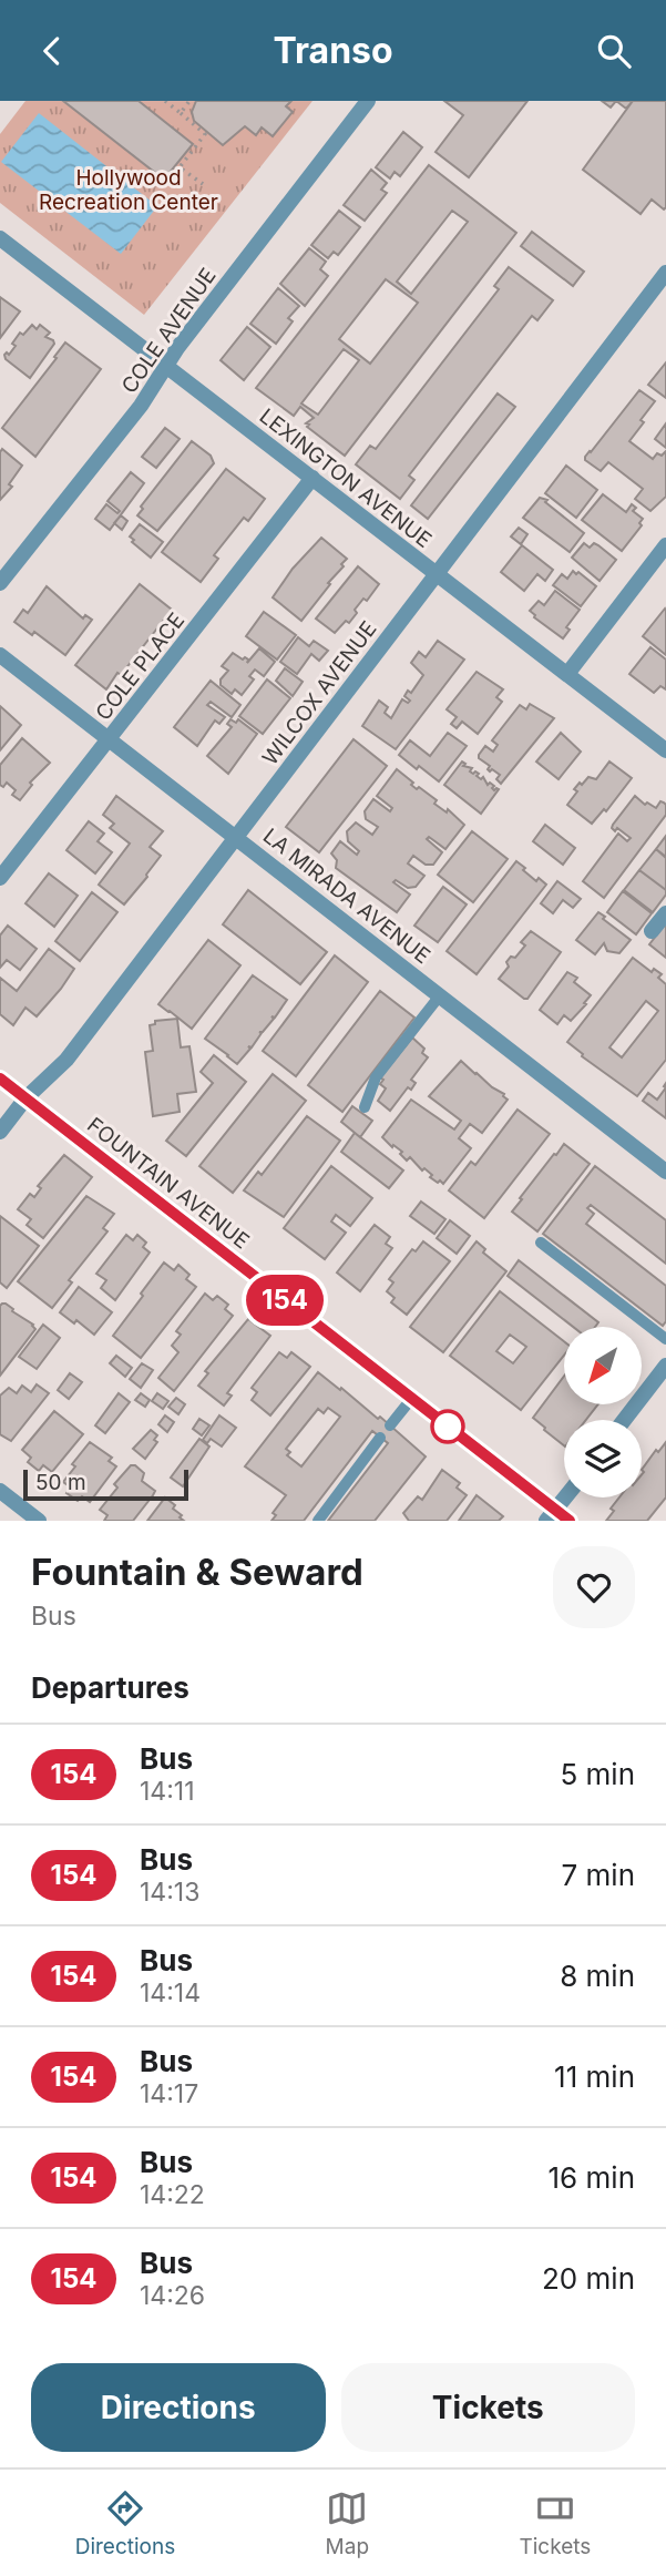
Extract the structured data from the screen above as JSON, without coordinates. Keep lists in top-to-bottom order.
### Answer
{
  "streets": {
    "street": [
      "COLE AVENUE",
      "LEXINGTON AVENUE",
      "COLE PLACE",
      "WILCOX AVENUE",
      "LA MIRADA AVENUE",
      "FOUNTAIN AVENUE"
    ]
  },
  "crossings": [
    ["COLE AVENUE", "LEXINGTON AVENUE"],
    ["LEXINGTON AVENUE", "COLE PLACE"],
    ["LEXINGTON AVENUE", "WILCOX AVENUE"],
    ["COLE PLACE", "LA MIRADA AVENUE"],
    ["WILCOX AVENUE", "LA MIRADA AVENUE"],
    ["WILCOX AVENUE", "FOUNTAIN AVENUE"]
  ],
  "parks": ["Hollywood Recreation Center"],
  "lines": ["bus line 154"],
  "scale_bar": "50 m",
  "north": "bottom left",
  "page": {
    "header": "Transo",
    "on_map": "154",
    "scale": "50 m",
    "heading": [
      ["Fountain & Seward", "Bus"],
      "Departures"
    ],
    "list": [
      {
        "mark": "154",
        "name": "Bus",
        "note": "14:11",
        "value": "5 min"
      },
      {
        "mark": "154",
        "name": "Bus",
        "note": "14:13",
        "value": "7 min"
      },
      {
        "mark": "154",
        "name": "Bus",
        "note": "14:14",
        "value": "8 min"
      },
      {
        "mark": "154",
        "name": "Bus",
        "note": "14:17",
        "value": "11 min"
      },
      {
        "mark": "154",
        "name": "Bus",
        "note": "14:22",
        "value": "16 min"
      },
      {
        "mark": "154",
        "name": "Bus",
        "note": "14:26",
        "value": "20 min"
      }
    ],
    "buttons": ["Directions", "Tickets"],
    "tabs": ["Directions", "Map", "Tickets"]
  }
}
